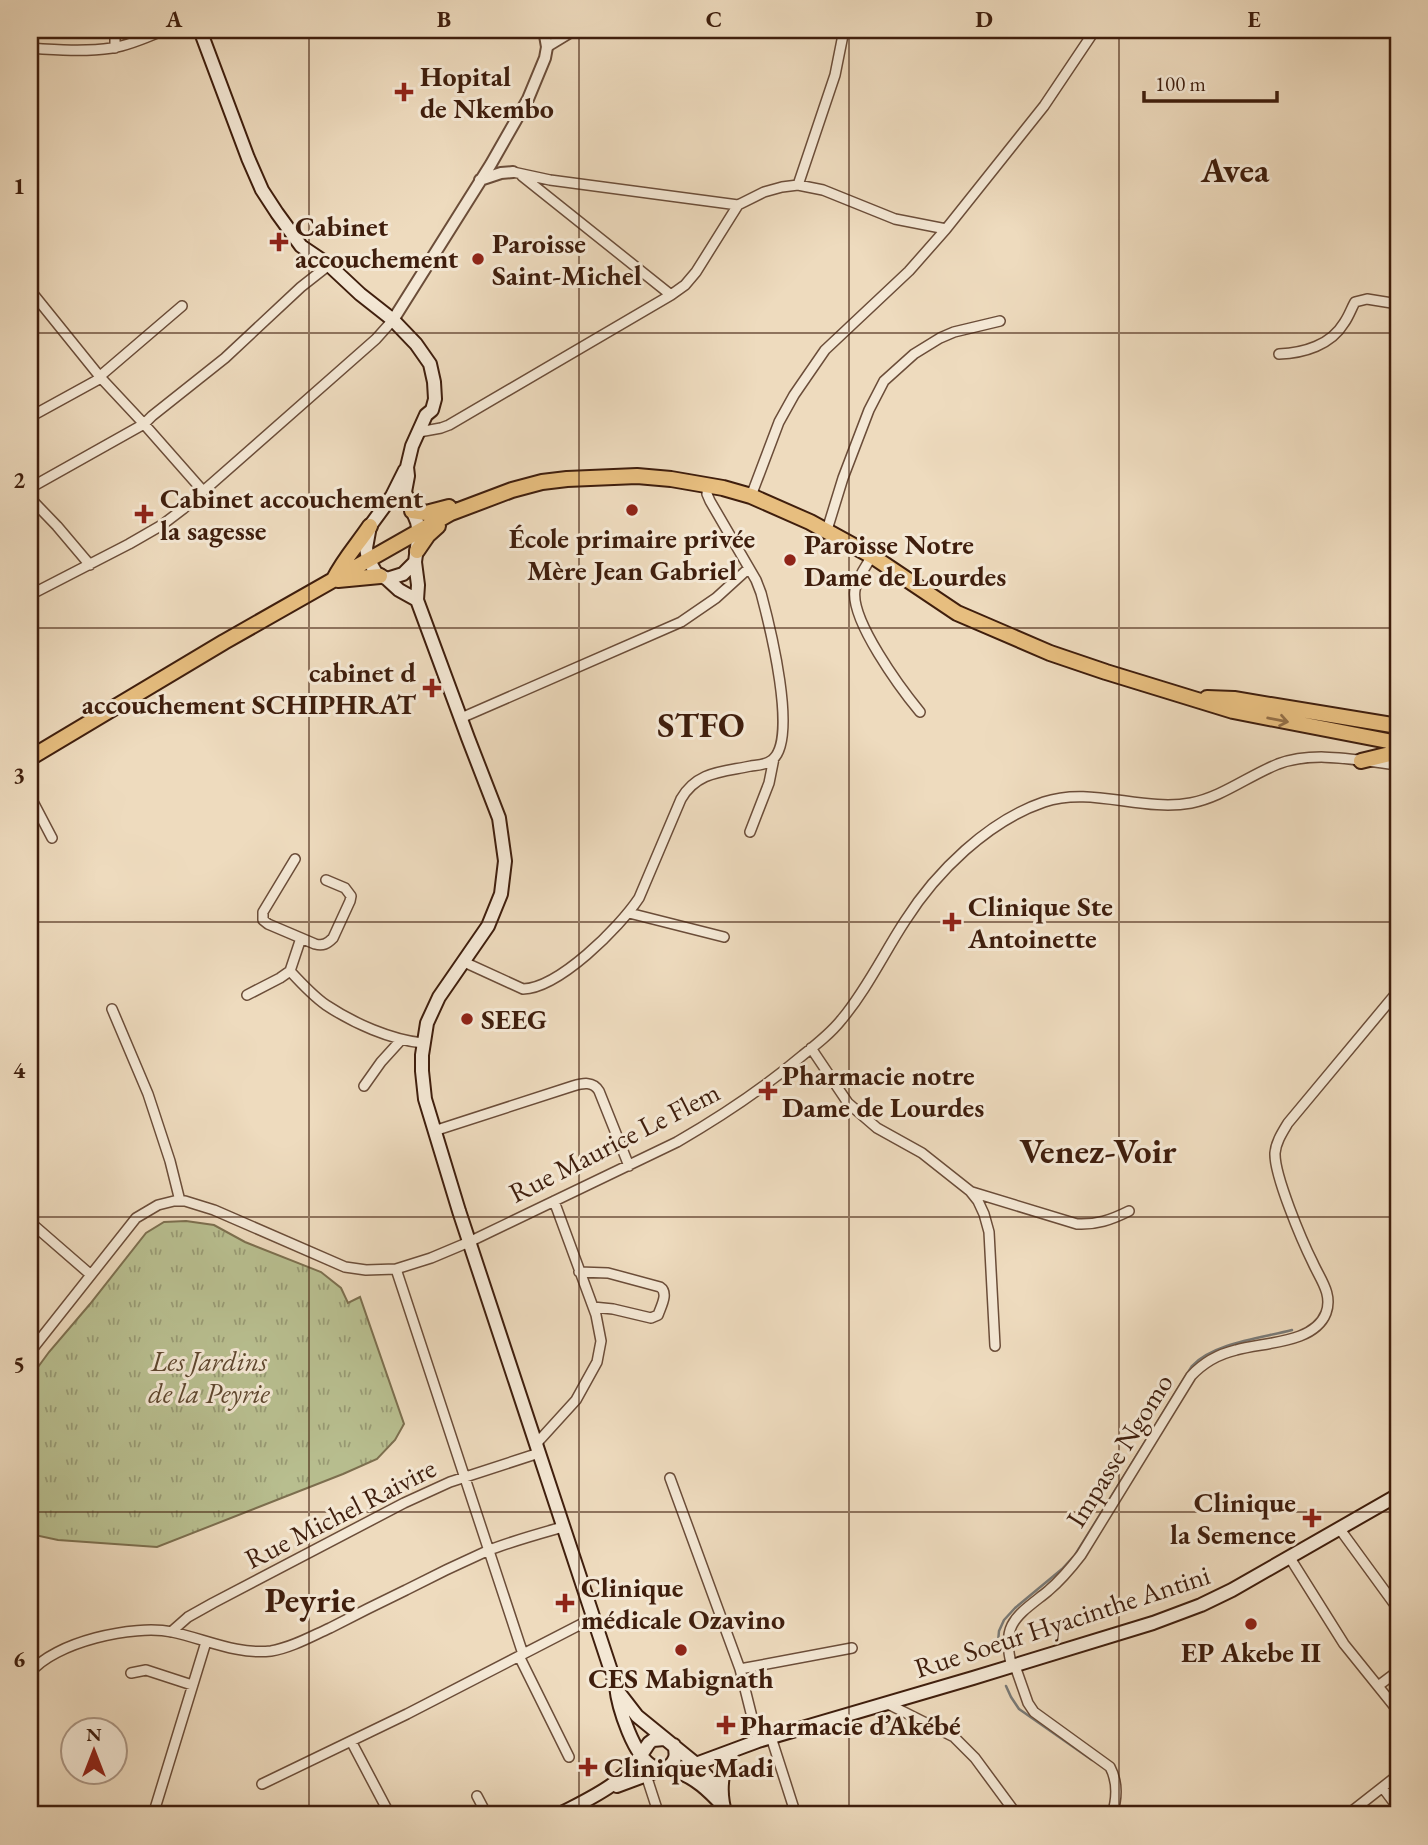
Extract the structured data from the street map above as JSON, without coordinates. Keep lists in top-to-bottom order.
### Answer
{
  "streets": {
    "main road": ["Rue Soeur Hyacinthe Antini"],
    "street": ["Rue Maurice Le Flem", "Impasse Ngomo", "Rue Michel Raivire"]
  },
  "crossings": [
    ["Impasse Ngomo", "Rue Soeur Hyacinthe Antini"]
  ],
  "districts": [
    "Avea",
    "STFO",
    "Venez-Voir",
    "Peyrie"
  ],
  "parks": ["Les Jardins de la Peyrie"],
  "places": {
    "health": [
      "Hopital de Nkembo",
      "Cabinet accouchement",
      "Cabinet accouchement la sagesse",
      "cabinet d accouchement SCHIPHRAT",
      "Clinique Ste Antoinette",
      "Pharmacie notre Dame de Lourdes",
      "Clinique la Semence",
      "Clinique médicale Ozavino",
      "Pharmacie d’Akébé",
      "Clinique Madi"
    ],
    "other": [
      "Paroisse Saint-Michel",
      "École primaire privée Mère Jean Gabriel",
      "Paroisse Notre Dame de Lourdes",
      "SEEG",
      "EP Akebe II",
      "CES Mabignath"
    ]
  },
  "scale_bar": "100 m",
  "north": "top",
  "grid": {
    "columns": [
      "A",
      "B",
      "C",
      "D",
      "E"
    ],
    "rows": [
      "1",
      "2",
      "3",
      "4",
      "5",
      "6"
    ]
  }
}
